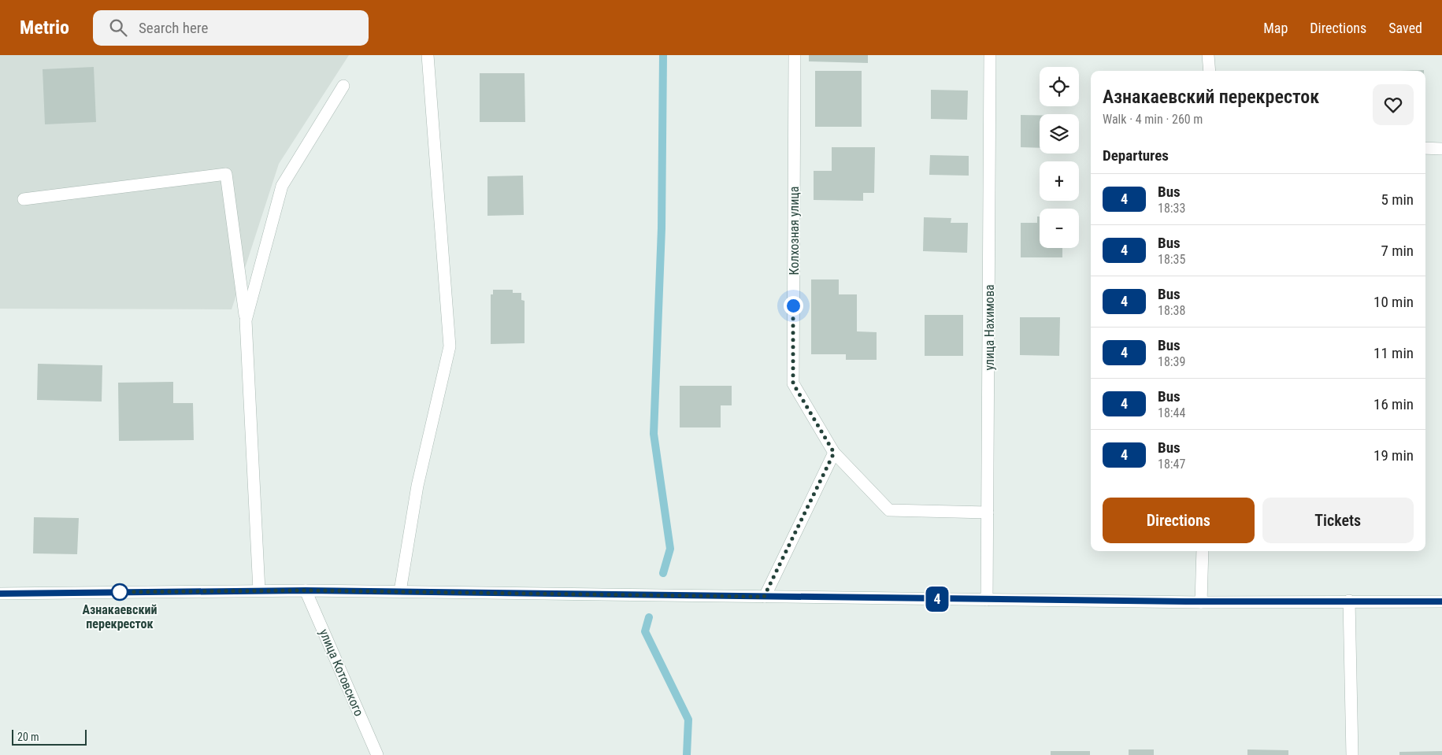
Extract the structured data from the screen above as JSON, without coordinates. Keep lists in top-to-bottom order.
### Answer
{
  "streets": {
    "street": ["Колхозная улица", "улица Нахимова", "улица Котовского"]
  },
  "crossings": [
    ["Колхозная улица", "улица Нахимова"]
  ],
  "places": ["Азнакаевский перекресток"],
  "lines": ["bus line 4"],
  "scale_bar": "20 m",
  "page": {
    "header": "Metrio",
    "search": "Search here",
    "nav": ["Map", "Directions", "Saved"],
    "on_map": "4",
    "map_buttons": ["+", "−"],
    "heading": [
      ["Азнакаевский перекресток", "Walk · 4 min · 260 m"],
      "Departures"
    ],
    "list": [
      {
        "mark": "4",
        "name": "Bus",
        "note": "18:33",
        "value": "5 min"
      },
      {
        "mark": "4",
        "name": "Bus",
        "note": "18:35",
        "value": "7 min"
      },
      {
        "mark": "4",
        "name": "Bus",
        "note": "18:38",
        "value": "10 min"
      },
      {
        "mark": "4",
        "name": "Bus",
        "note": "18:39",
        "value": "11 min"
      },
      {
        "mark": "4",
        "name": "Bus",
        "note": "18:44",
        "value": "16 min"
      },
      {
        "mark": "4",
        "name": "Bus",
        "note": "18:47",
        "value": "19 min"
      }
    ],
    "buttons": ["Directions", "Tickets"],
    "scale": "20 m"
  }
}
